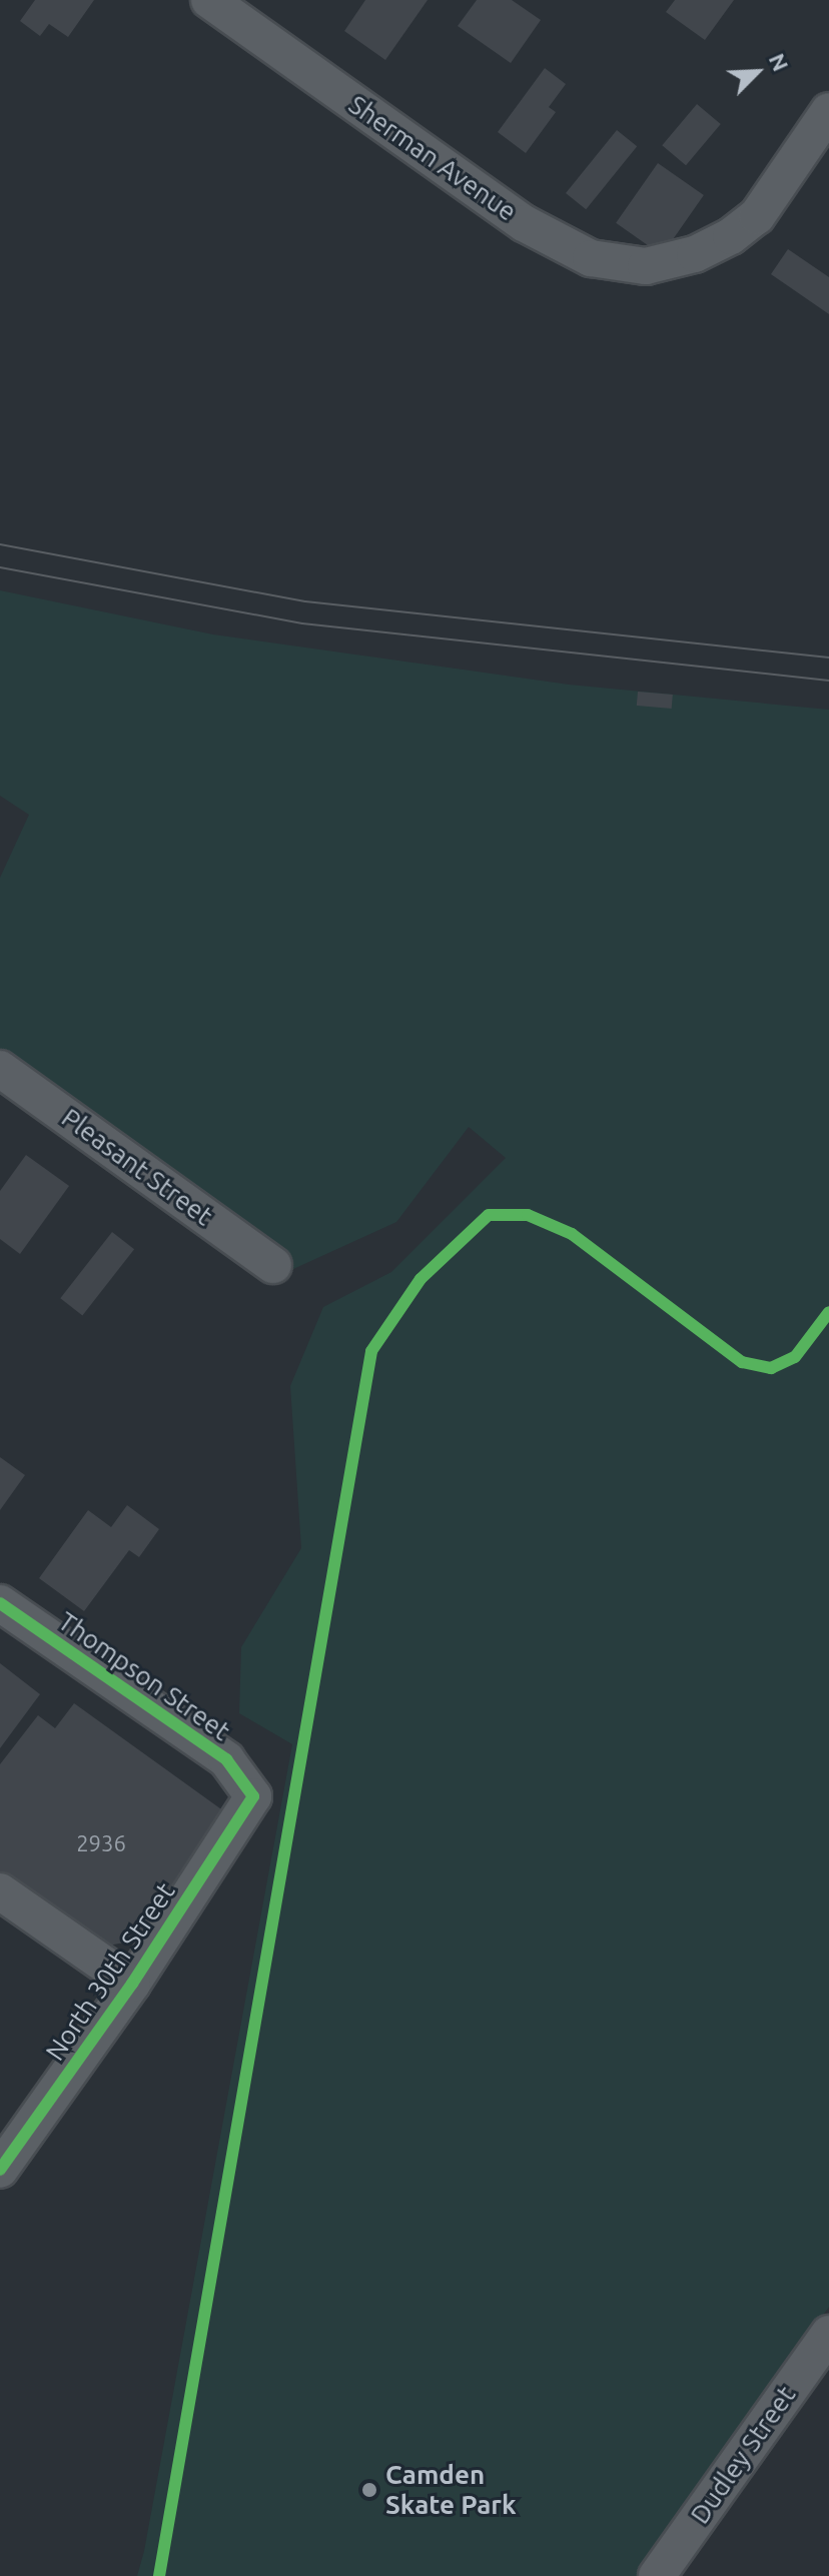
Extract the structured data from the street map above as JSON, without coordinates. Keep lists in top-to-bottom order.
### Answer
{
  "streets": {
    "street": [
      "Sherman Avenue",
      "Pleasant Street",
      "Thompson Street",
      "North 30th Street",
      "Dudley Street"
    ]
  },
  "crossings": [
    ["Thompson Street", "North 30th Street"]
  ],
  "places": ["Camden Skate Park"],
  "house_numbers": ["2936"],
  "north": "top right"
}
